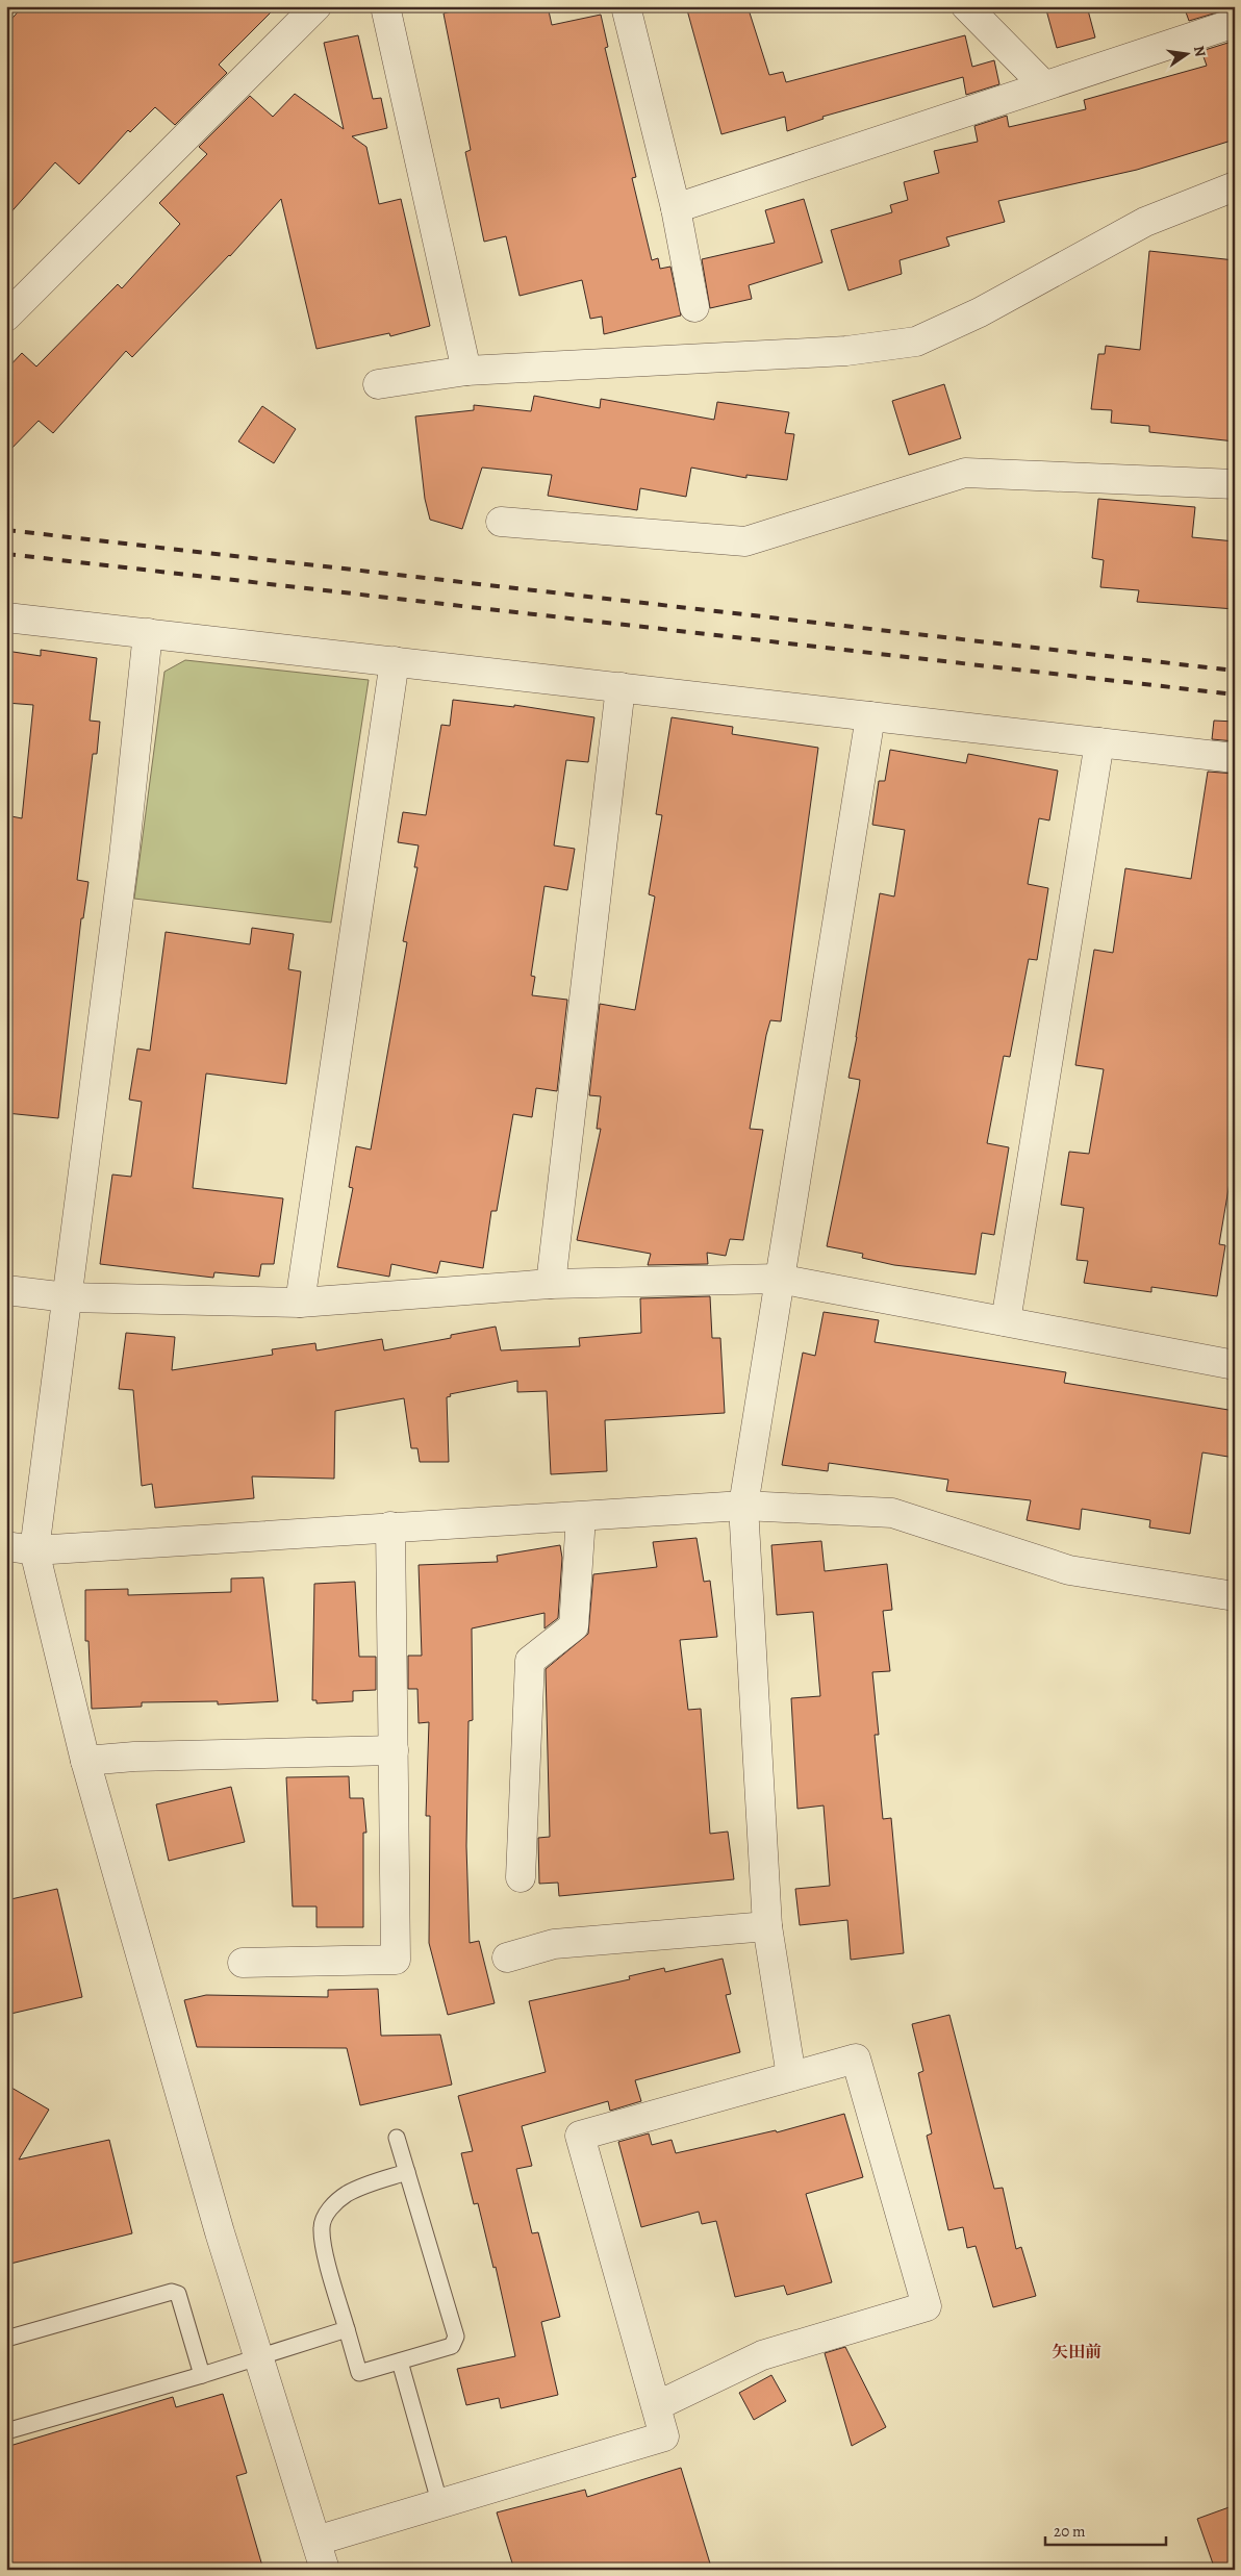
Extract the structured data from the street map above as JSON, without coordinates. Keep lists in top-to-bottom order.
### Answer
{
  "districts": ["矢田前"],
  "scale_bar": "20 m",
  "north": "right"
}
